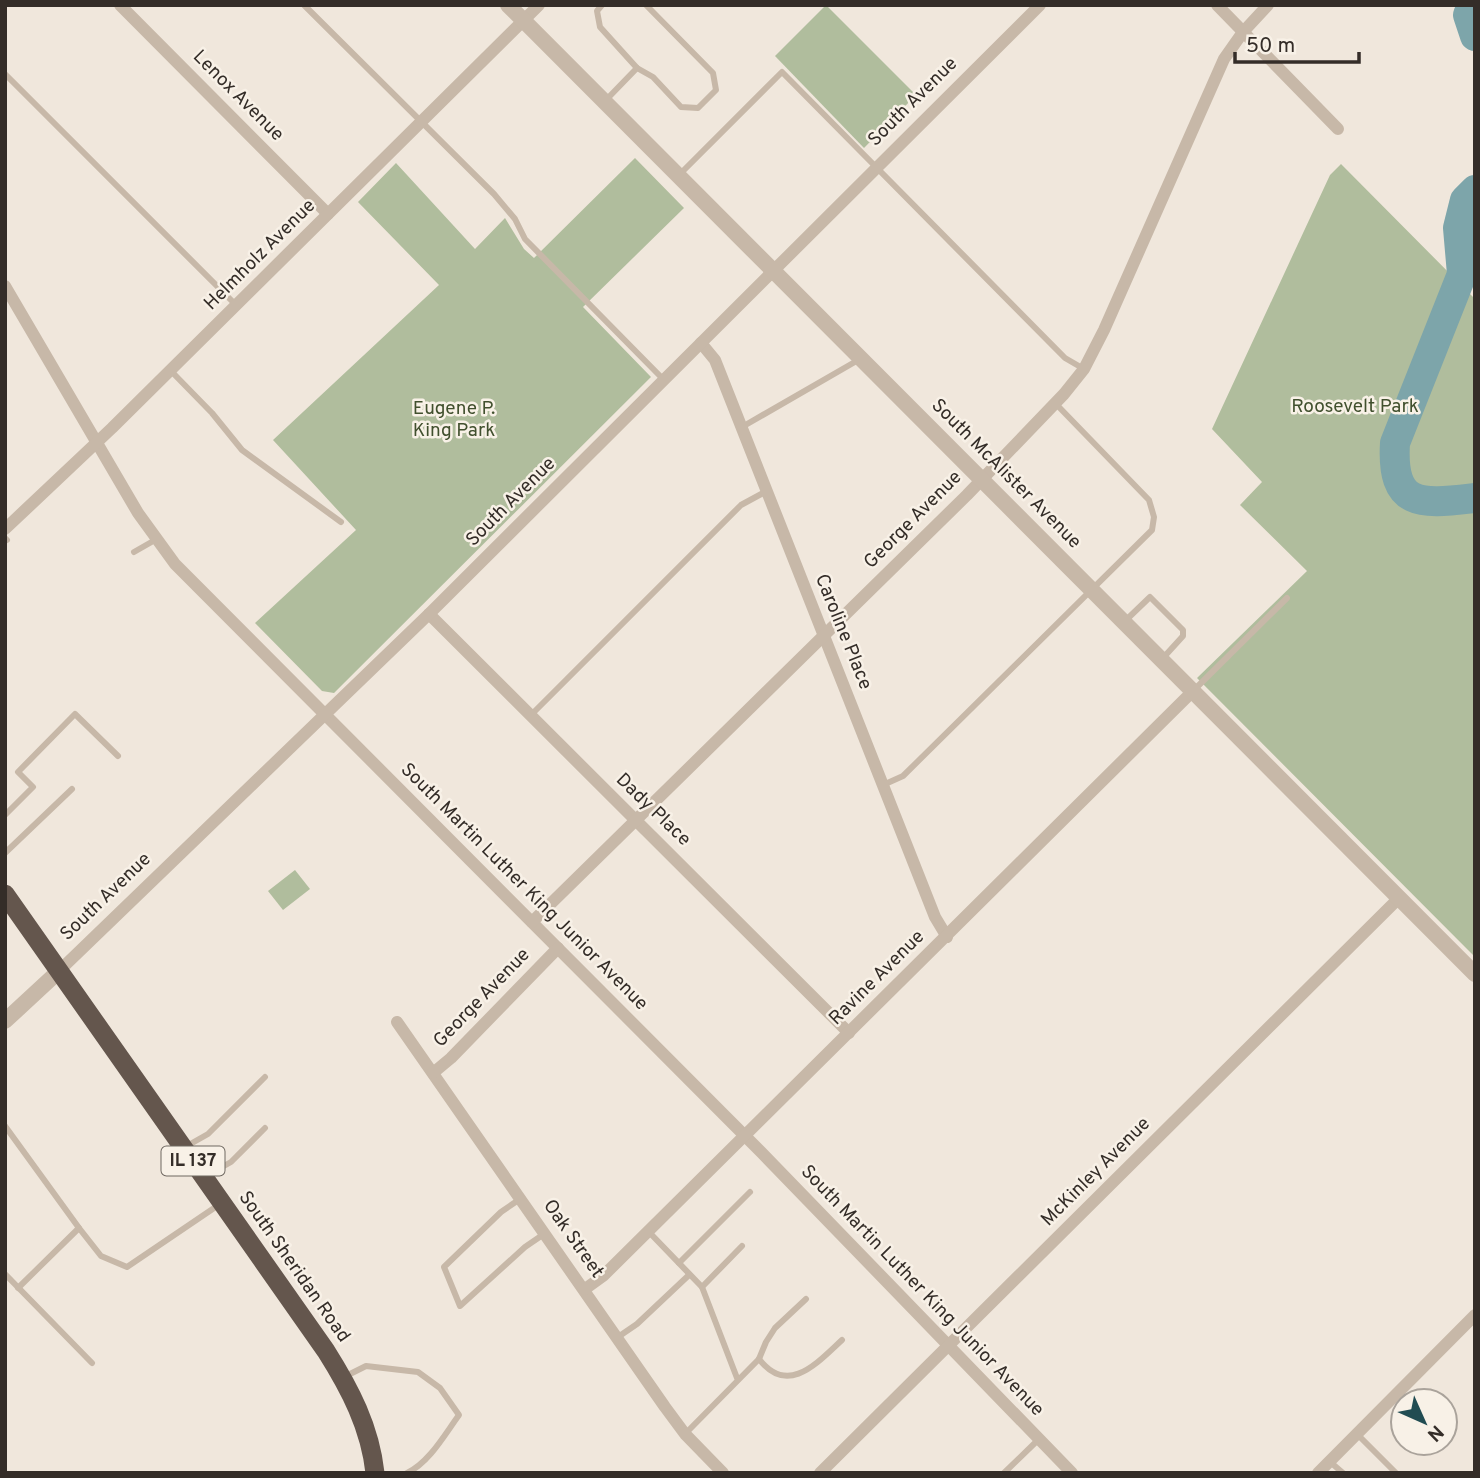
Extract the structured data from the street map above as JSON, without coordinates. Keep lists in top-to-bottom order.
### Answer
{
  "streets": {
    "highway": ["IL 137", "South Sheridan Road"],
    "street": [
      "Lenox Avenue",
      "South Avenue",
      "Helmholz Avenue",
      "South McAlister Avenue",
      "George Avenue",
      "Caroline Place",
      "Dady Place",
      "South Martin Luther King Junior Avenue",
      "Ravine Avenue",
      "McKinley Avenue",
      "Oak Street"
    ]
  },
  "crossings": [
    ["Lenox Avenue", "Helmholz Avenue"],
    ["South Avenue", "South McAlister Avenue"],
    ["South Avenue", "Caroline Place"],
    ["South Avenue", "Dady Place"],
    ["South Avenue", "South Martin Luther King Junior Avenue"],
    ["South Avenue", "South Sheridan Road"],
    ["Helmholz Avenue", "South McAlister Avenue"],
    ["Helmholz Avenue", "South Martin Luther King Junior Avenue"],
    ["South McAlister Avenue", "George Avenue"],
    ["South McAlister Avenue", "Ravine Avenue"],
    ["South McAlister Avenue", "McKinley Avenue"],
    ["George Avenue", "Caroline Place"],
    ["George Avenue", "Dady Place"],
    ["George Avenue", "South Martin Luther King Junior Avenue"],
    ["George Avenue", "Oak Street"],
    ["Caroline Place", "Ravine Avenue"],
    ["Dady Place", "Ravine Avenue"],
    ["South Martin Luther King Junior Avenue", "Ravine Avenue"],
    ["South Martin Luther King Junior Avenue", "McKinley Avenue"],
    ["Ravine Avenue", "Oak Street"]
  ],
  "parks": ["Roosevelt Park", "Eugene P. King Park"],
  "scale_bar": "50 m",
  "north": "bottom right"
}
